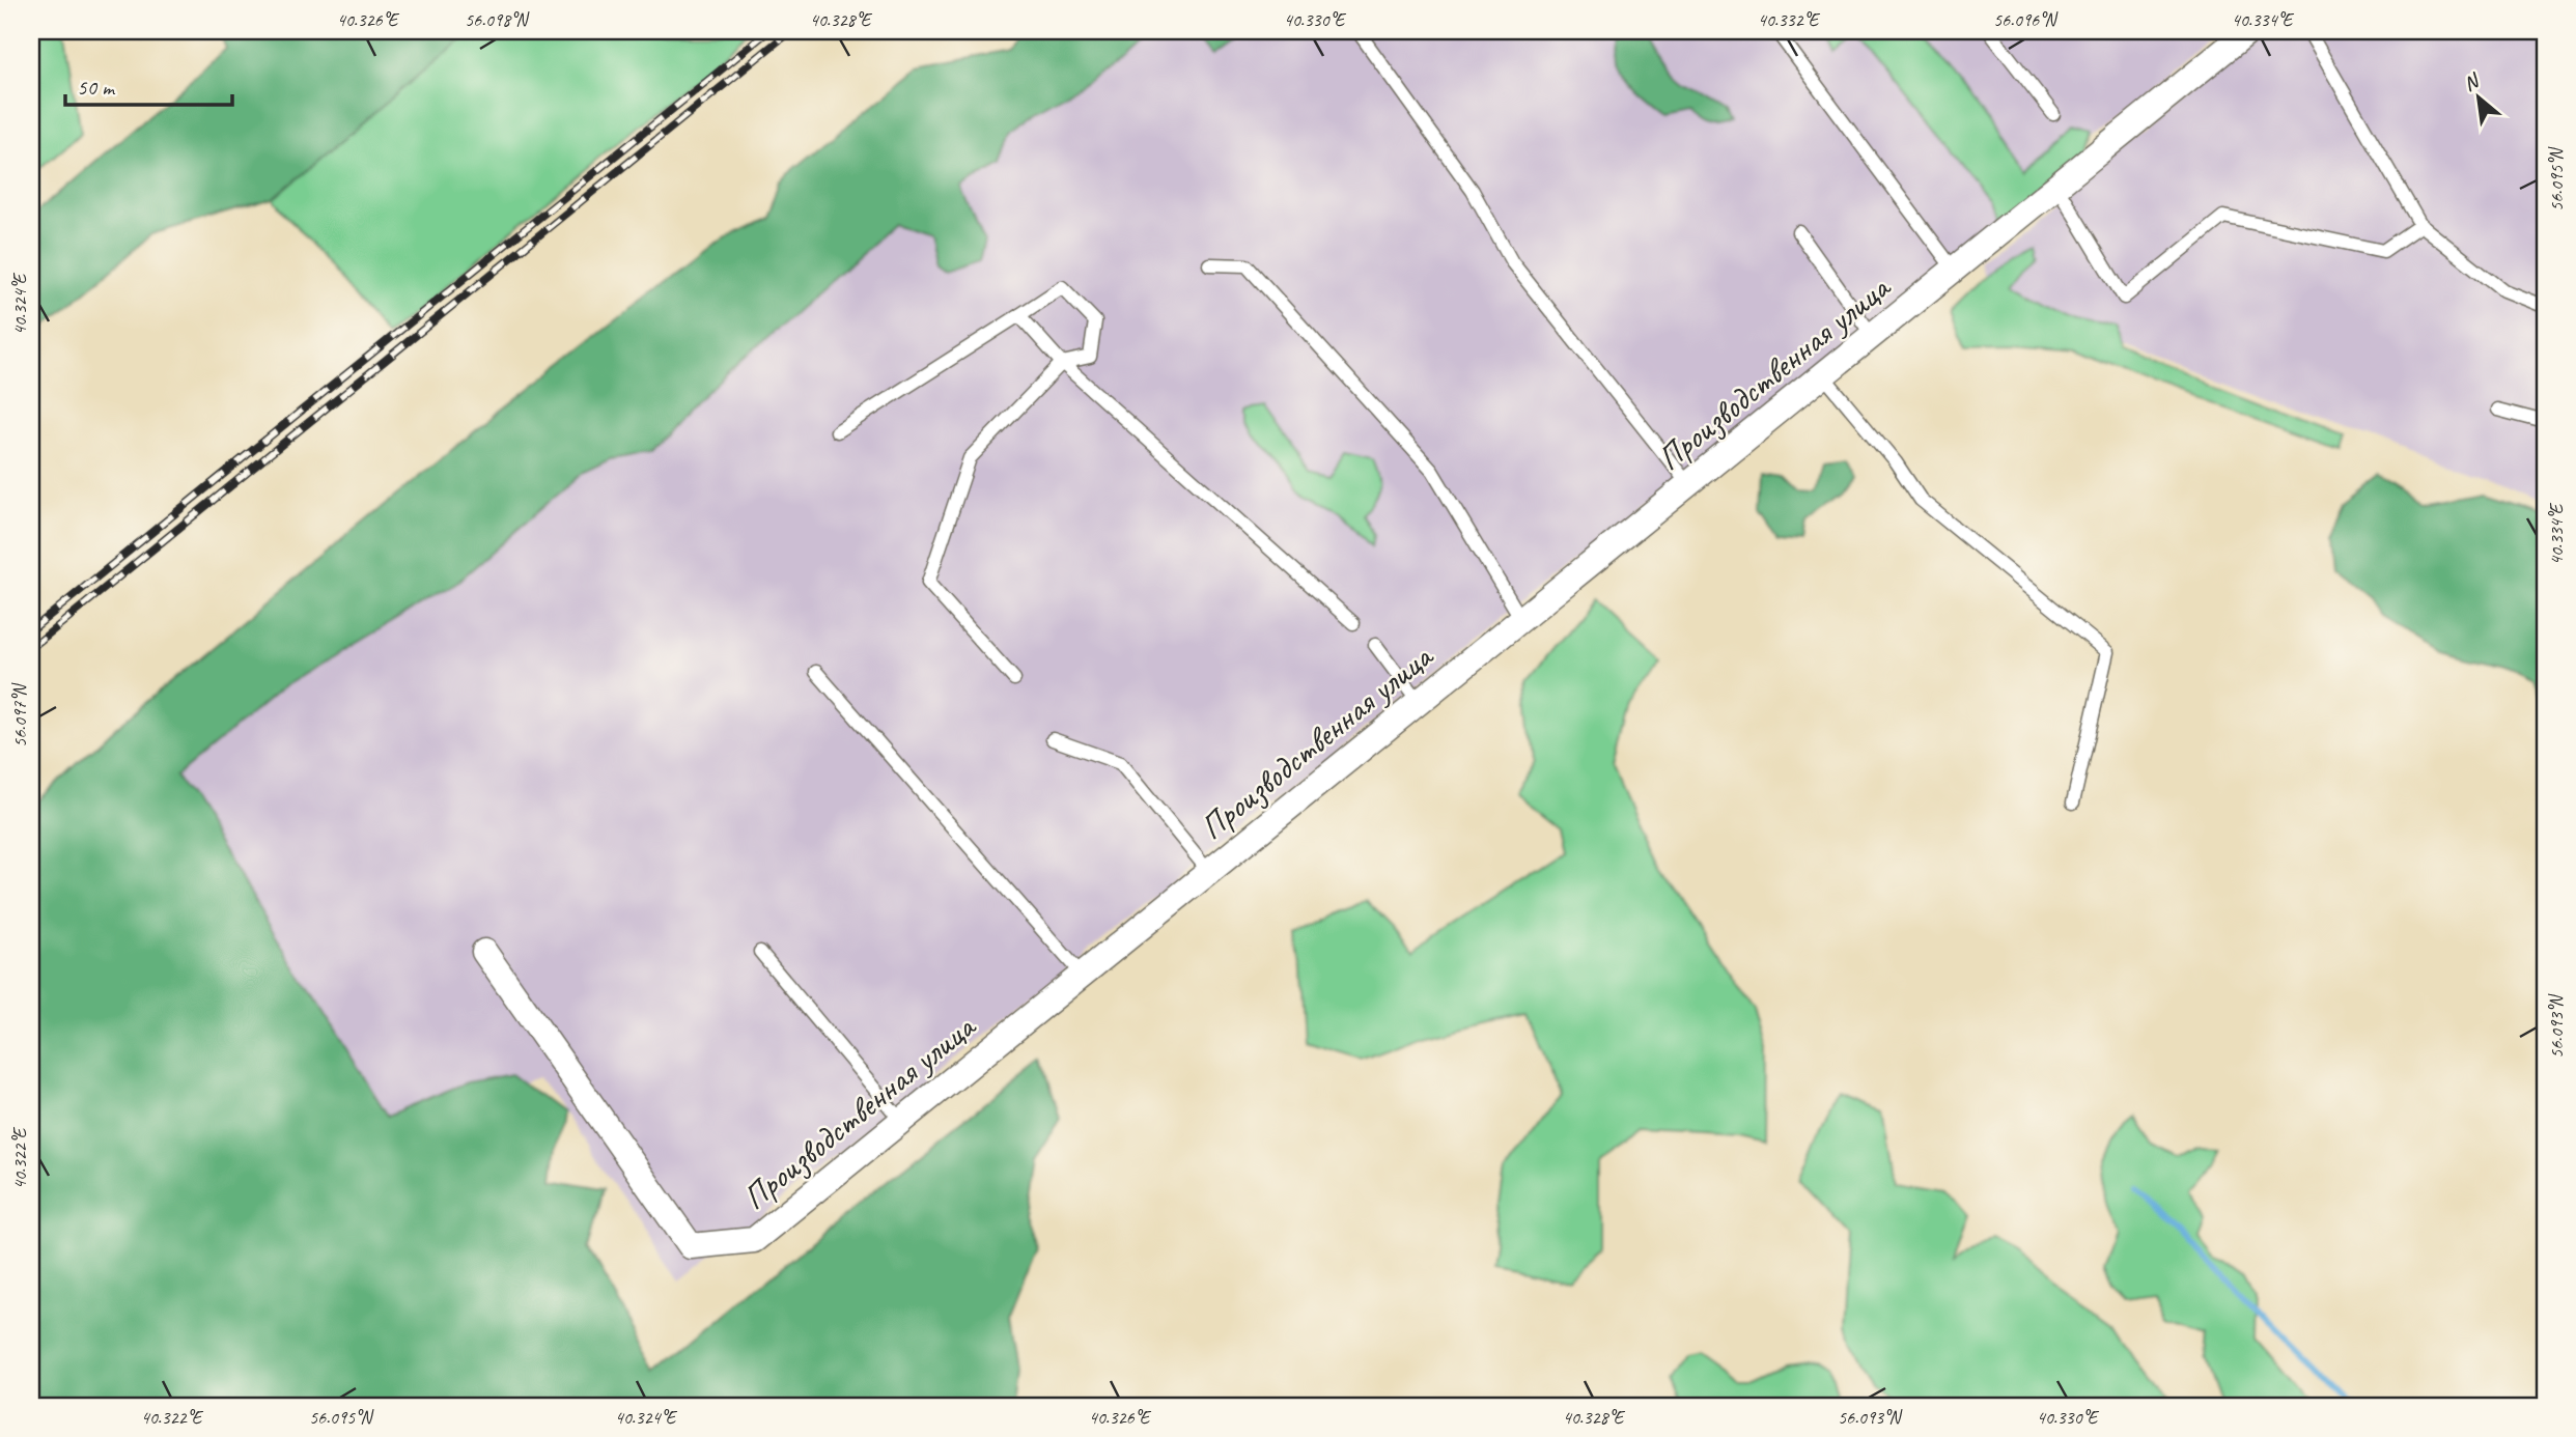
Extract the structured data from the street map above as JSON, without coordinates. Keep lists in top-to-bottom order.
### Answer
{
  "streets": {
    "street": ["Производственная улица"]
  },
  "scale_bar": "50 m",
  "north": "top left",
  "coordinates": [
    "40.326°E",
    "56.098°N",
    "40.328°E",
    "40.330°E",
    "40.332°E",
    "56.096°N",
    "40.334°E",
    "56.095°N",
    "40.324°E",
    "56.097°N",
    "56.093°N",
    "40.322°E"
  ]
}
